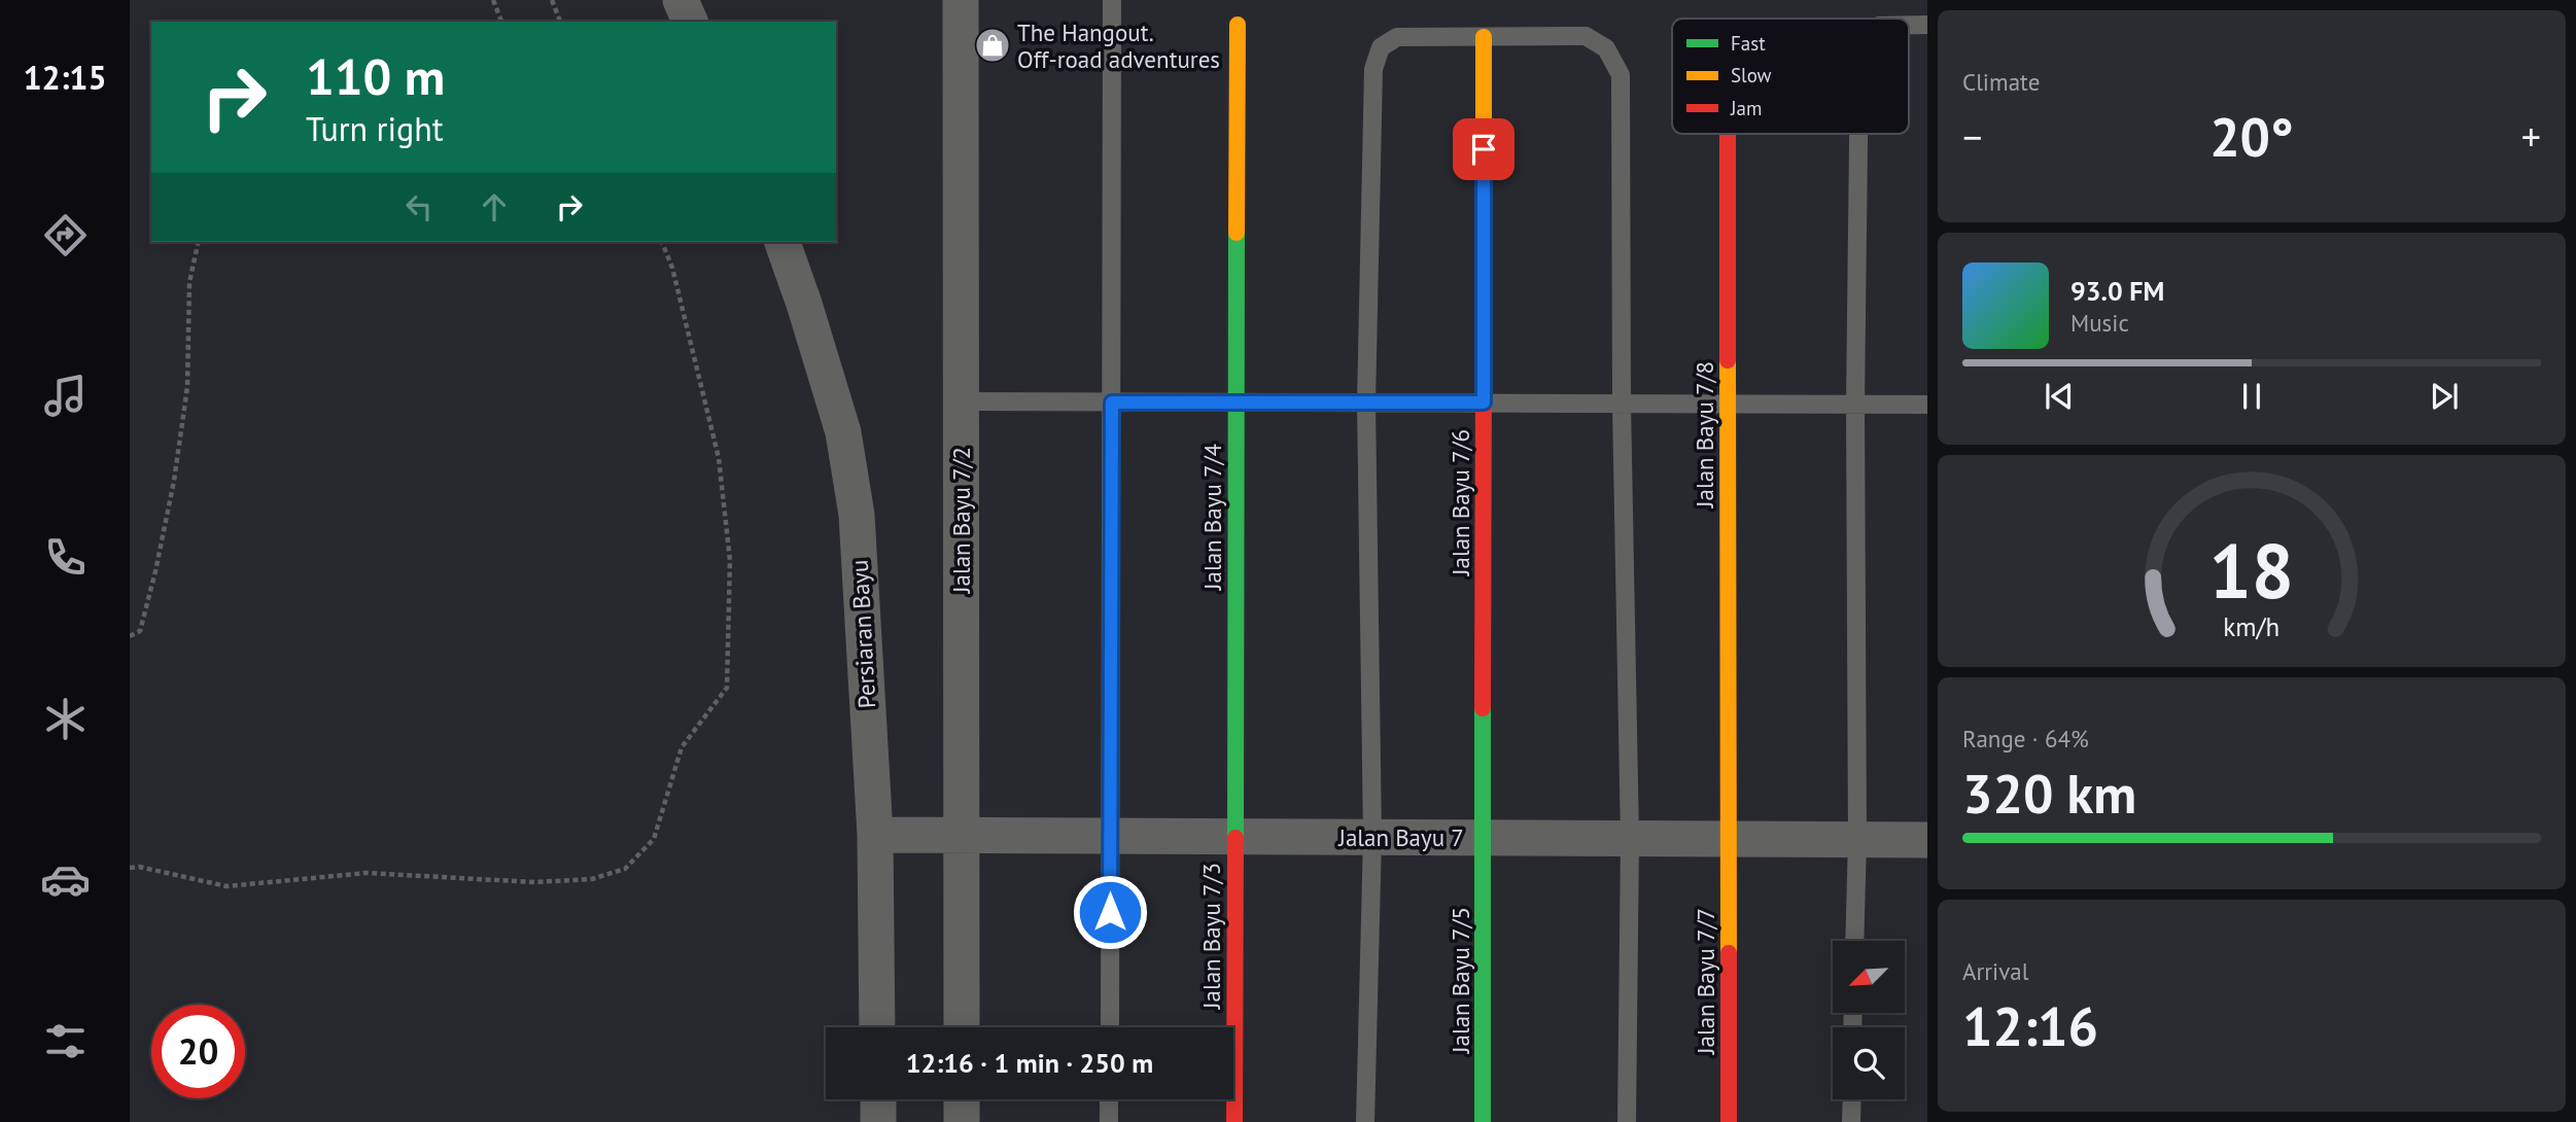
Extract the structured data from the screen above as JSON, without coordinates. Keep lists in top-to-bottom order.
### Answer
{
  "streets": {
    "street": [
      "Jalan Bayu 7/8",
      "Jalan Bayu 7/6",
      "Jalan Bayu 7/4",
      "Jalan Bayu 7/2",
      "Persiaran Bayu",
      "Jalan Bayu 7",
      "Jalan Bayu 7/3",
      "Jalan Bayu 7/5",
      "Jalan Bayu 7/7"
    ]
  },
  "crossings": [
    ["Jalan Bayu 7/8", "Jalan Bayu 7"],
    ["Jalan Bayu 7/8", "Jalan Bayu 7/7"],
    ["Jalan Bayu 7/6", "Jalan Bayu 7"],
    ["Jalan Bayu 7/6", "Jalan Bayu 7/5"],
    ["Jalan Bayu 7/4", "Jalan Bayu 7"],
    ["Jalan Bayu 7/4", "Jalan Bayu 7/3"],
    ["Jalan Bayu 7/2", "Jalan Bayu 7"],
    ["Persiaran Bayu", "Jalan Bayu 7"],
    ["Jalan Bayu 7", "Jalan Bayu 7/3"],
    ["Jalan Bayu 7", "Jalan Bayu 7/5"],
    ["Jalan Bayu 7", "Jalan Bayu 7/7"]
  ],
  "places": {
    "shop": ["The Hangout. Off-road adventures"]
  },
  "legend": ["Fast", "Slow", "Jam"],
  "north": "bottom left",
  "page": {
    "tabs": "12:15",
    "tile": [
      "Climate",
      ["Range · 64%", "320 km"],
      ["Arrival", "12:16"]
    ],
    "turn": ["110 m", "Turn right"],
    "heat": ["−", "20°", "+"],
    "song": ["93.0 FM", "Music"],
    "limit": "20",
    "trip": "12:16 · 1 min · 250 m",
    "gauge": ["18", "km/h"]
  }
}
